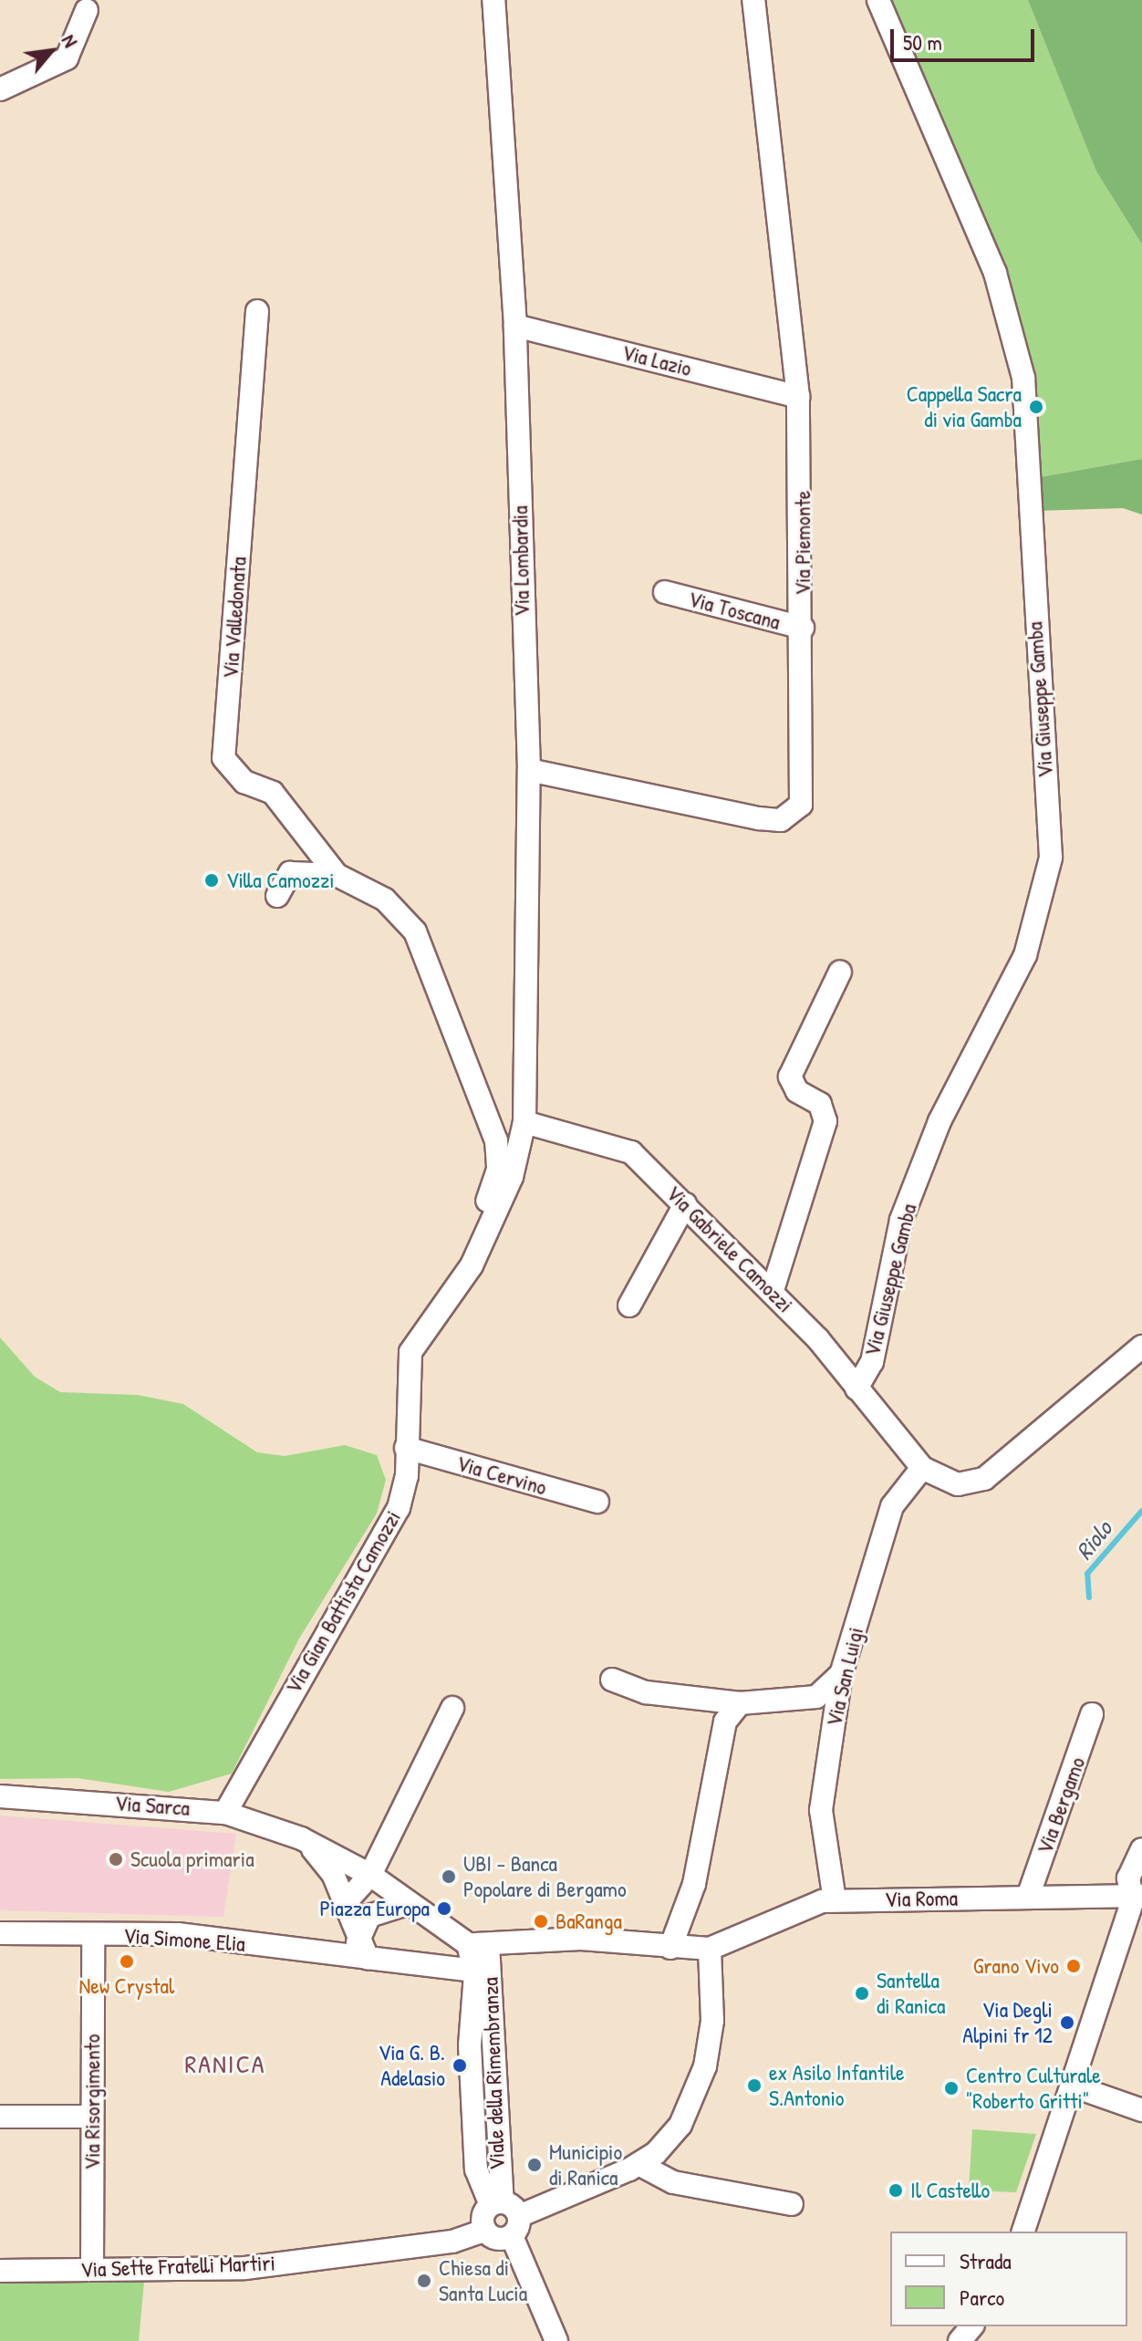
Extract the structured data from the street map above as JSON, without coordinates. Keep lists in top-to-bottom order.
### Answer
{
  "streets": {
    "street": [
      "Via Lazio",
      "Via Piemonte",
      "Via Lombardia",
      "Via Toscana",
      "Via Valledonata",
      "Via Giuseppe Gamba",
      "Via Gabriele Camozzi",
      "Via Cervino",
      "Via Gian Battista Camozzi",
      "Via San Luigi",
      "Via Sarca",
      "Via Bergamo",
      "Via Roma",
      "Via Simone Elia",
      "Viale della Rimembranza",
      "Via Risorgimento",
      "Via Sette Fratelli Martiri"
    ]
  },
  "crossings": [
    ["Via Lazio", "Via Piemonte"],
    ["Via Lazio", "Via Lombardia"],
    ["Via Piemonte", "Via Lombardia"],
    ["Via Piemonte", "Via Toscana"],
    ["Via Lombardia", "Via Gabriele Camozzi"],
    ["Via Lombardia", "Via Gian Battista Camozzi"],
    ["Via Giuseppe Gamba", "Via Gabriele Camozzi"],
    ["Via Gabriele Camozzi", "Via Gian Battista Camozzi"],
    ["Via Gabriele Camozzi", "Via San Luigi"],
    ["Via Cervino", "Via Gian Battista Camozzi"],
    ["Via Gian Battista Camozzi", "Via Sarca"],
    ["Via San Luigi", "Via Roma"],
    ["Via Bergamo", "Via Roma"],
    ["Via Simone Elia", "Via Risorgimento"],
    ["Viale della Rimembranza", "Via Sette Fratelli Martiri"],
    ["Via Risorgimento", "Via Sette Fratelli Martiri"]
  ],
  "districts": ["RANICA"],
  "water": ["Riolo"],
  "places": [
    "Cappella Sacra di via Gamba",
    "Villa Camozzi",
    "Scuola primaria",
    "UBI - Banca Popolare di Bergamo",
    "Piazza Europa",
    "BaRanga",
    "New Crystal",
    "Grano Vivo",
    "Santella di Ranica",
    "Via Degli Alpini fr 12",
    "Via G. B. Adelasio",
    "ex Asilo Infantile S.Antonio",
    "Centro Culturale \"Roberto Gritti\"",
    "Municipio di Ranica",
    "Il Castello",
    "Chiesa di Santa Lucia"
  ],
  "legend": ["Strada", "Parco"],
  "scale_bar": "50 m",
  "north": "top right"
}
